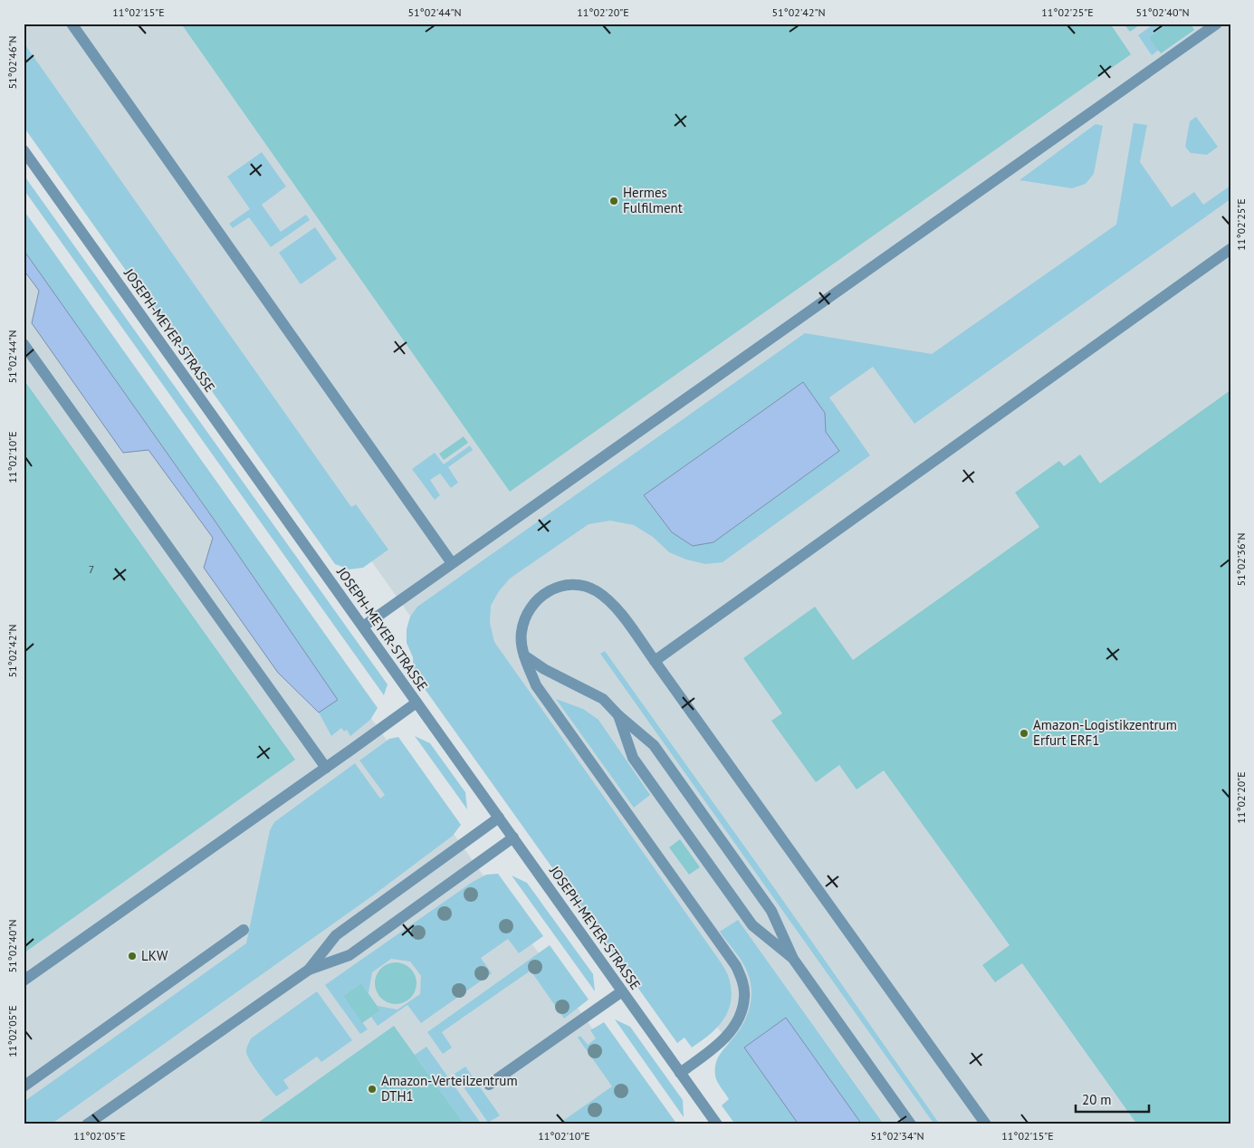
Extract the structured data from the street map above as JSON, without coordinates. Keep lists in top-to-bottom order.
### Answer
{
  "streets": {
    "street": ["JOSEPH-MEYER-STRASSE"]
  },
  "places": [
    "Hermes Fulfilment",
    "Amazon-Logistikzentrum Erfurt ERF1",
    "LKW",
    "Amazon-Verteilzentrum DTH1"
  ],
  "house_numbers": ["7"],
  "scale_bar": "20 m",
  "coordinates": [
    "11°02'15\"E",
    "51°02'44\"N",
    "11°02'20\"E",
    "51°02'42\"N",
    "11°02'25\"E",
    "51°02'40\"N",
    "51°02'46\"N",
    "11°02'10\"E",
    "51°02'36\"N",
    "11°02'05\"E",
    "51°02'34\"N"
  ]
}
